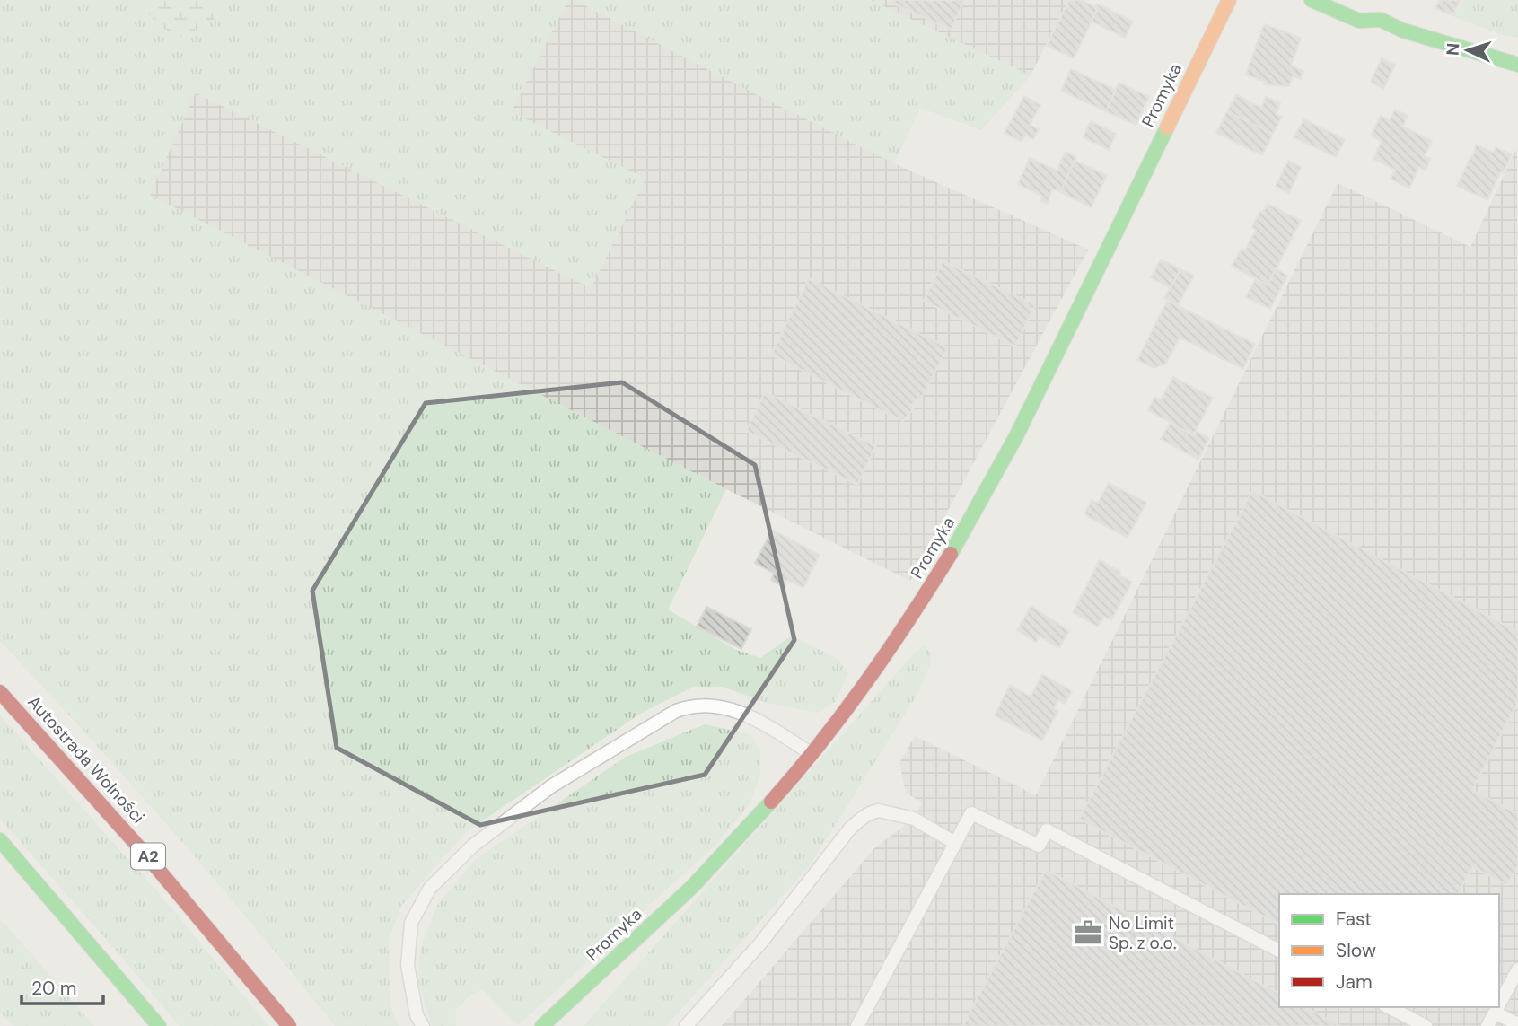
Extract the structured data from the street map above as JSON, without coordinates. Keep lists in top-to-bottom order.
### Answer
{
  "streets": {
    "main road": ["Promyka", "Autostrada Wolności", "A2"]
  },
  "places": {
    "office": ["No Limit Sp. z o.o."]
  },
  "legend": ["Fast", "Slow", "Jam"],
  "scale_bar": "20 m",
  "north": "left"
}
